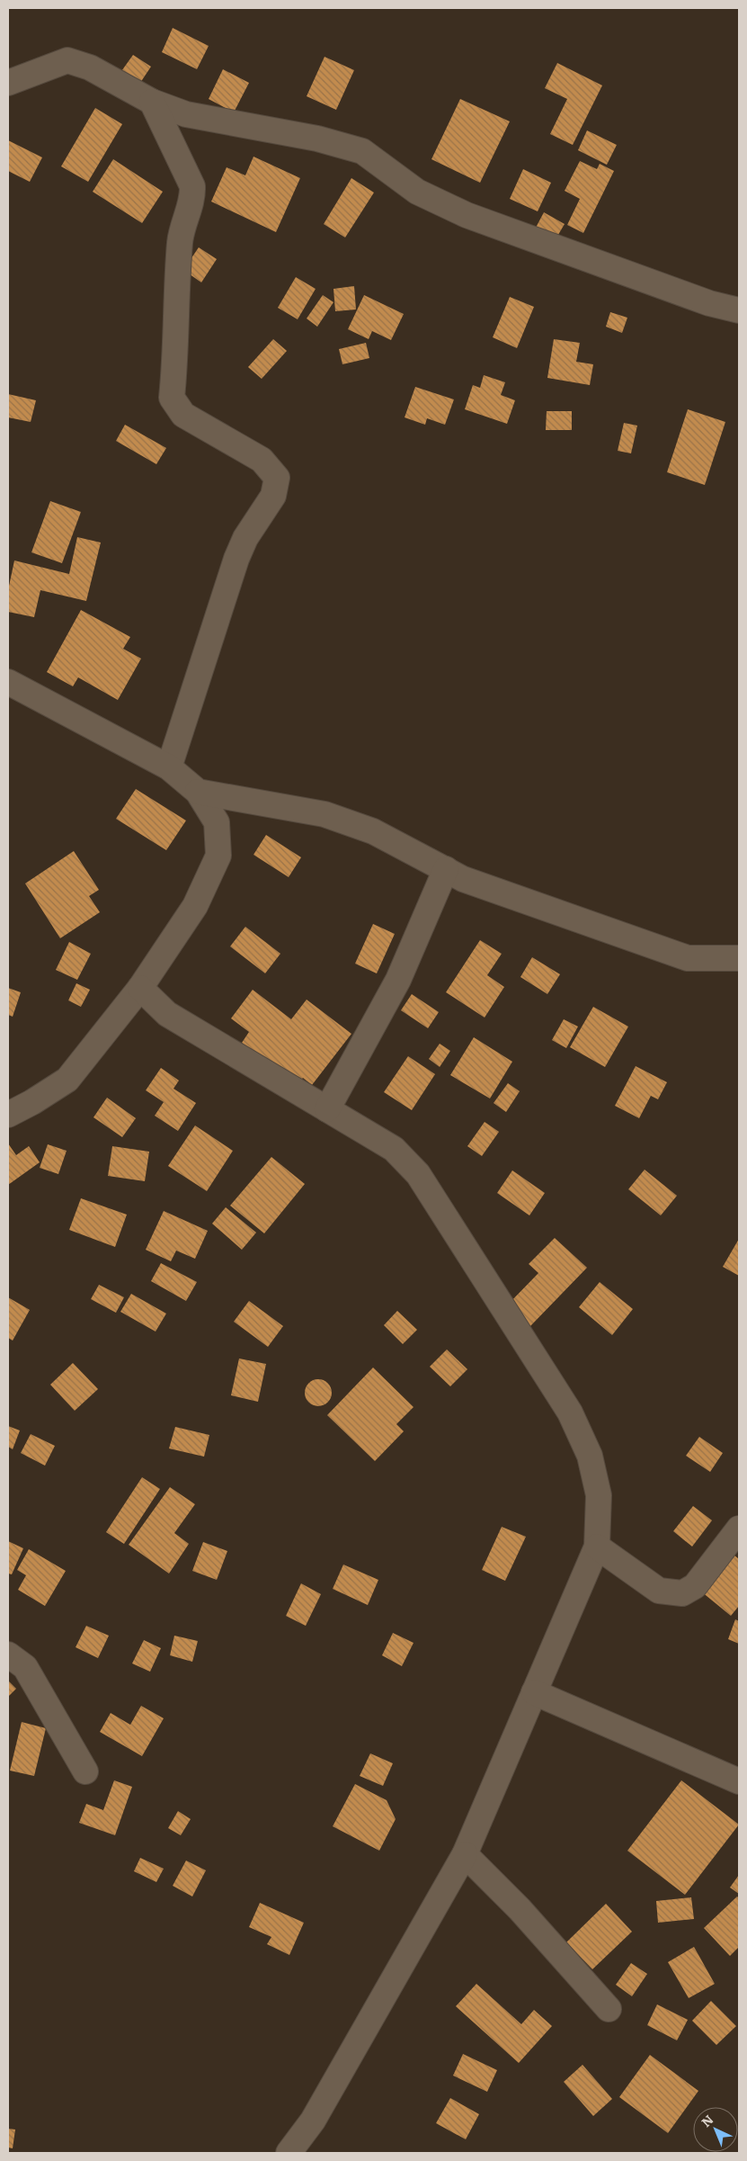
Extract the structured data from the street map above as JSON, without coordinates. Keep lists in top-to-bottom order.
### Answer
{
  "north": "top left"
}
